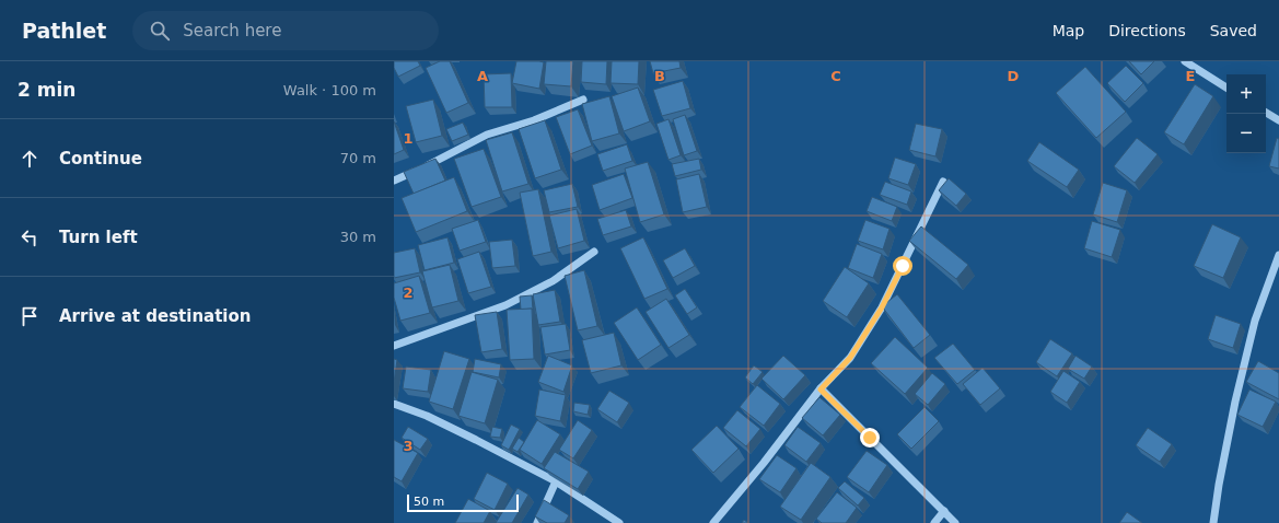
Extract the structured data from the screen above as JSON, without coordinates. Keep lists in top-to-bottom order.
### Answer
{
  "scale_bar": "50 m",
  "page": {
    "header": "Pathlet",
    "search": "Search here",
    "nav": ["Map", "Directions", "Saved"],
    "heading": ["2 min", "Walk · 100 m"],
    "map_buttons": ["+", "−"],
    "list": [
      ["Continue", "70 m"],
      ["Turn left", "30 m"],
      "Arrive at destination"
    ],
    "scale": "50 m"
  },
  "grid": {
    "columns": [
      "A",
      "B",
      "C",
      "D",
      "E"
    ],
    "rows": ["1", "2", "3"]
  }
}
